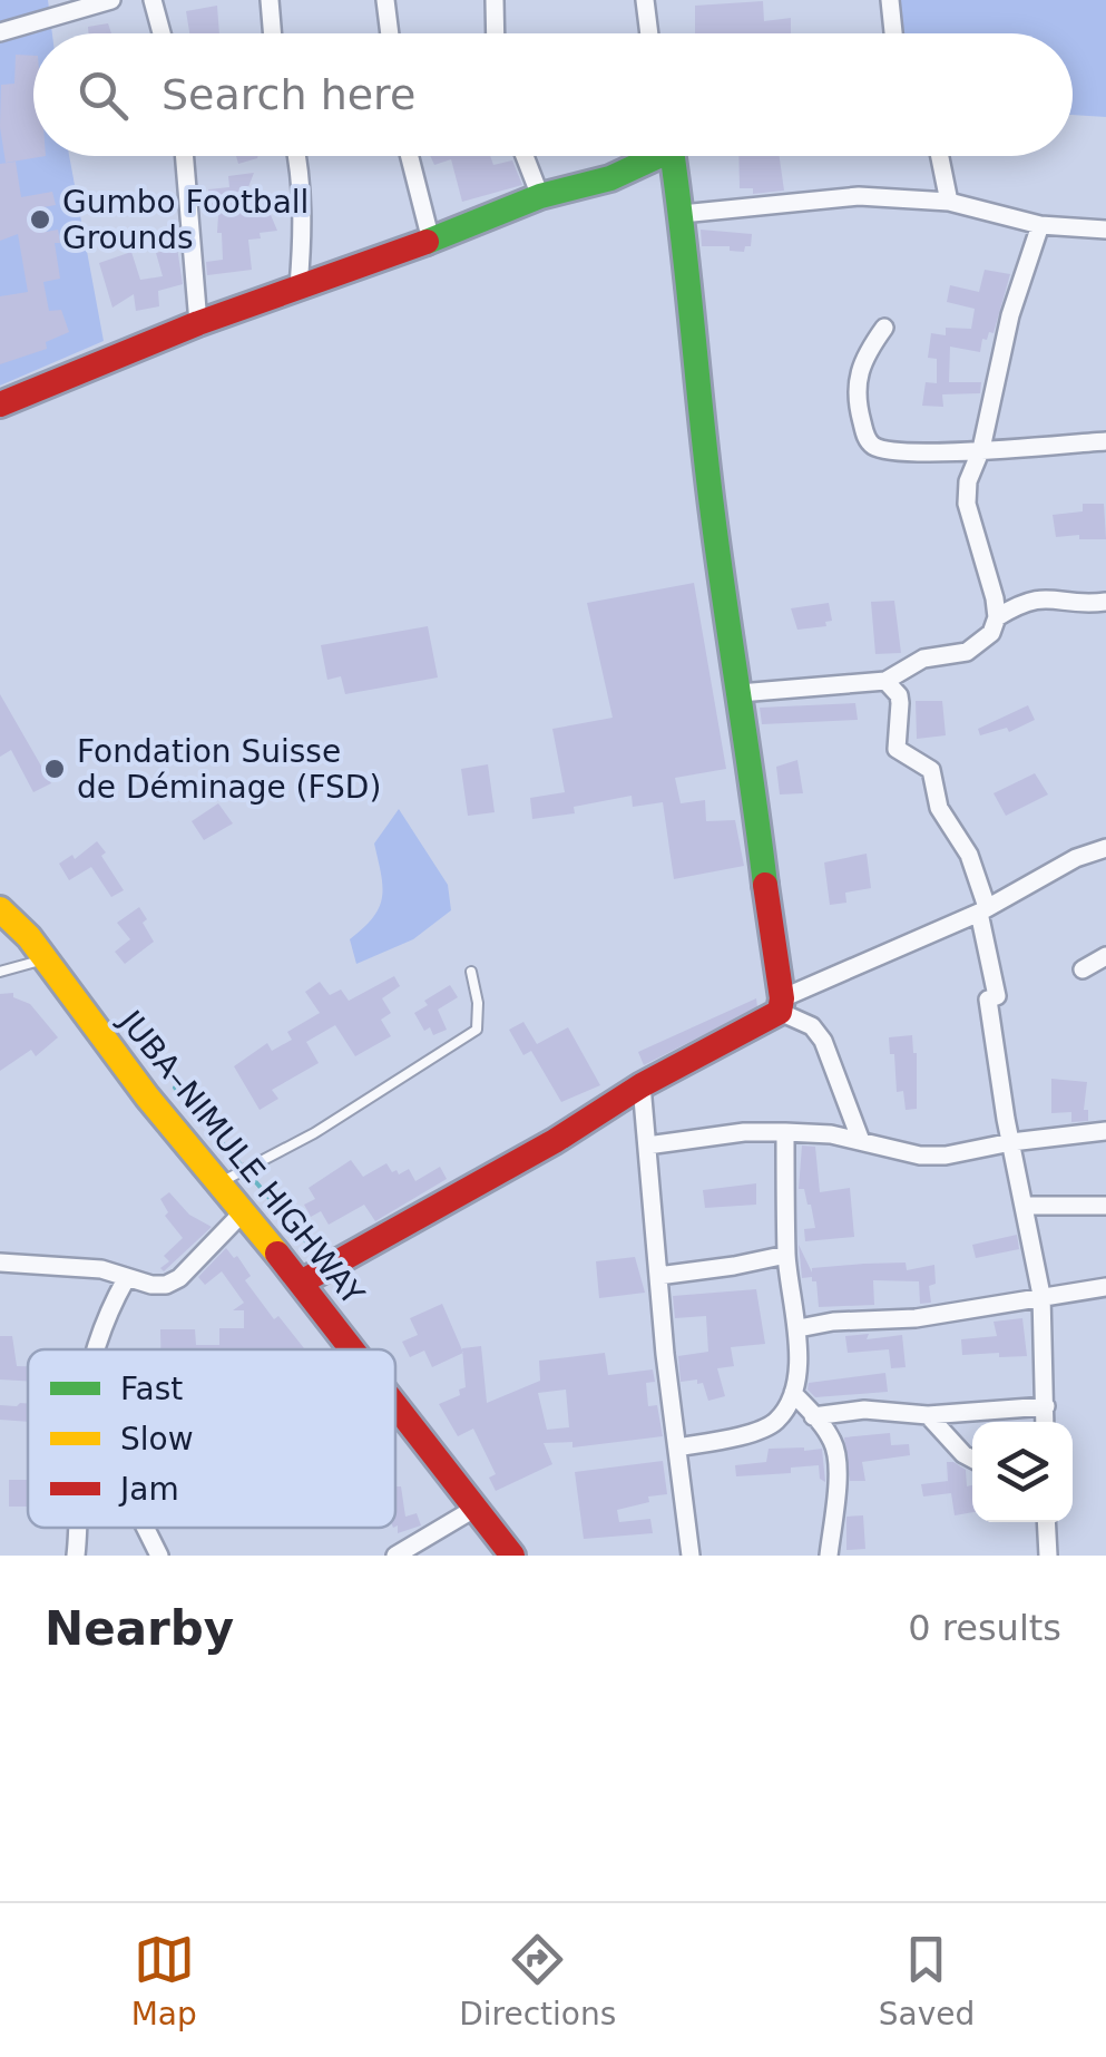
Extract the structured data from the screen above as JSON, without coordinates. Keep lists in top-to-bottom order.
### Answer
{
  "streets": {
    "street": ["JUBA–NIMULE HIGHWAY"]
  },
  "places": ["Gumbo Football Grounds", "Fondation Suisse de Déminage (FSD)"],
  "legend": ["Fast", "Slow", "Jam"],
  "page": {
    "search": "Search here",
    "heading": ["Nearby", "0 results"],
    "nav": ["Map", "Directions", "Saved"]
  }
}
